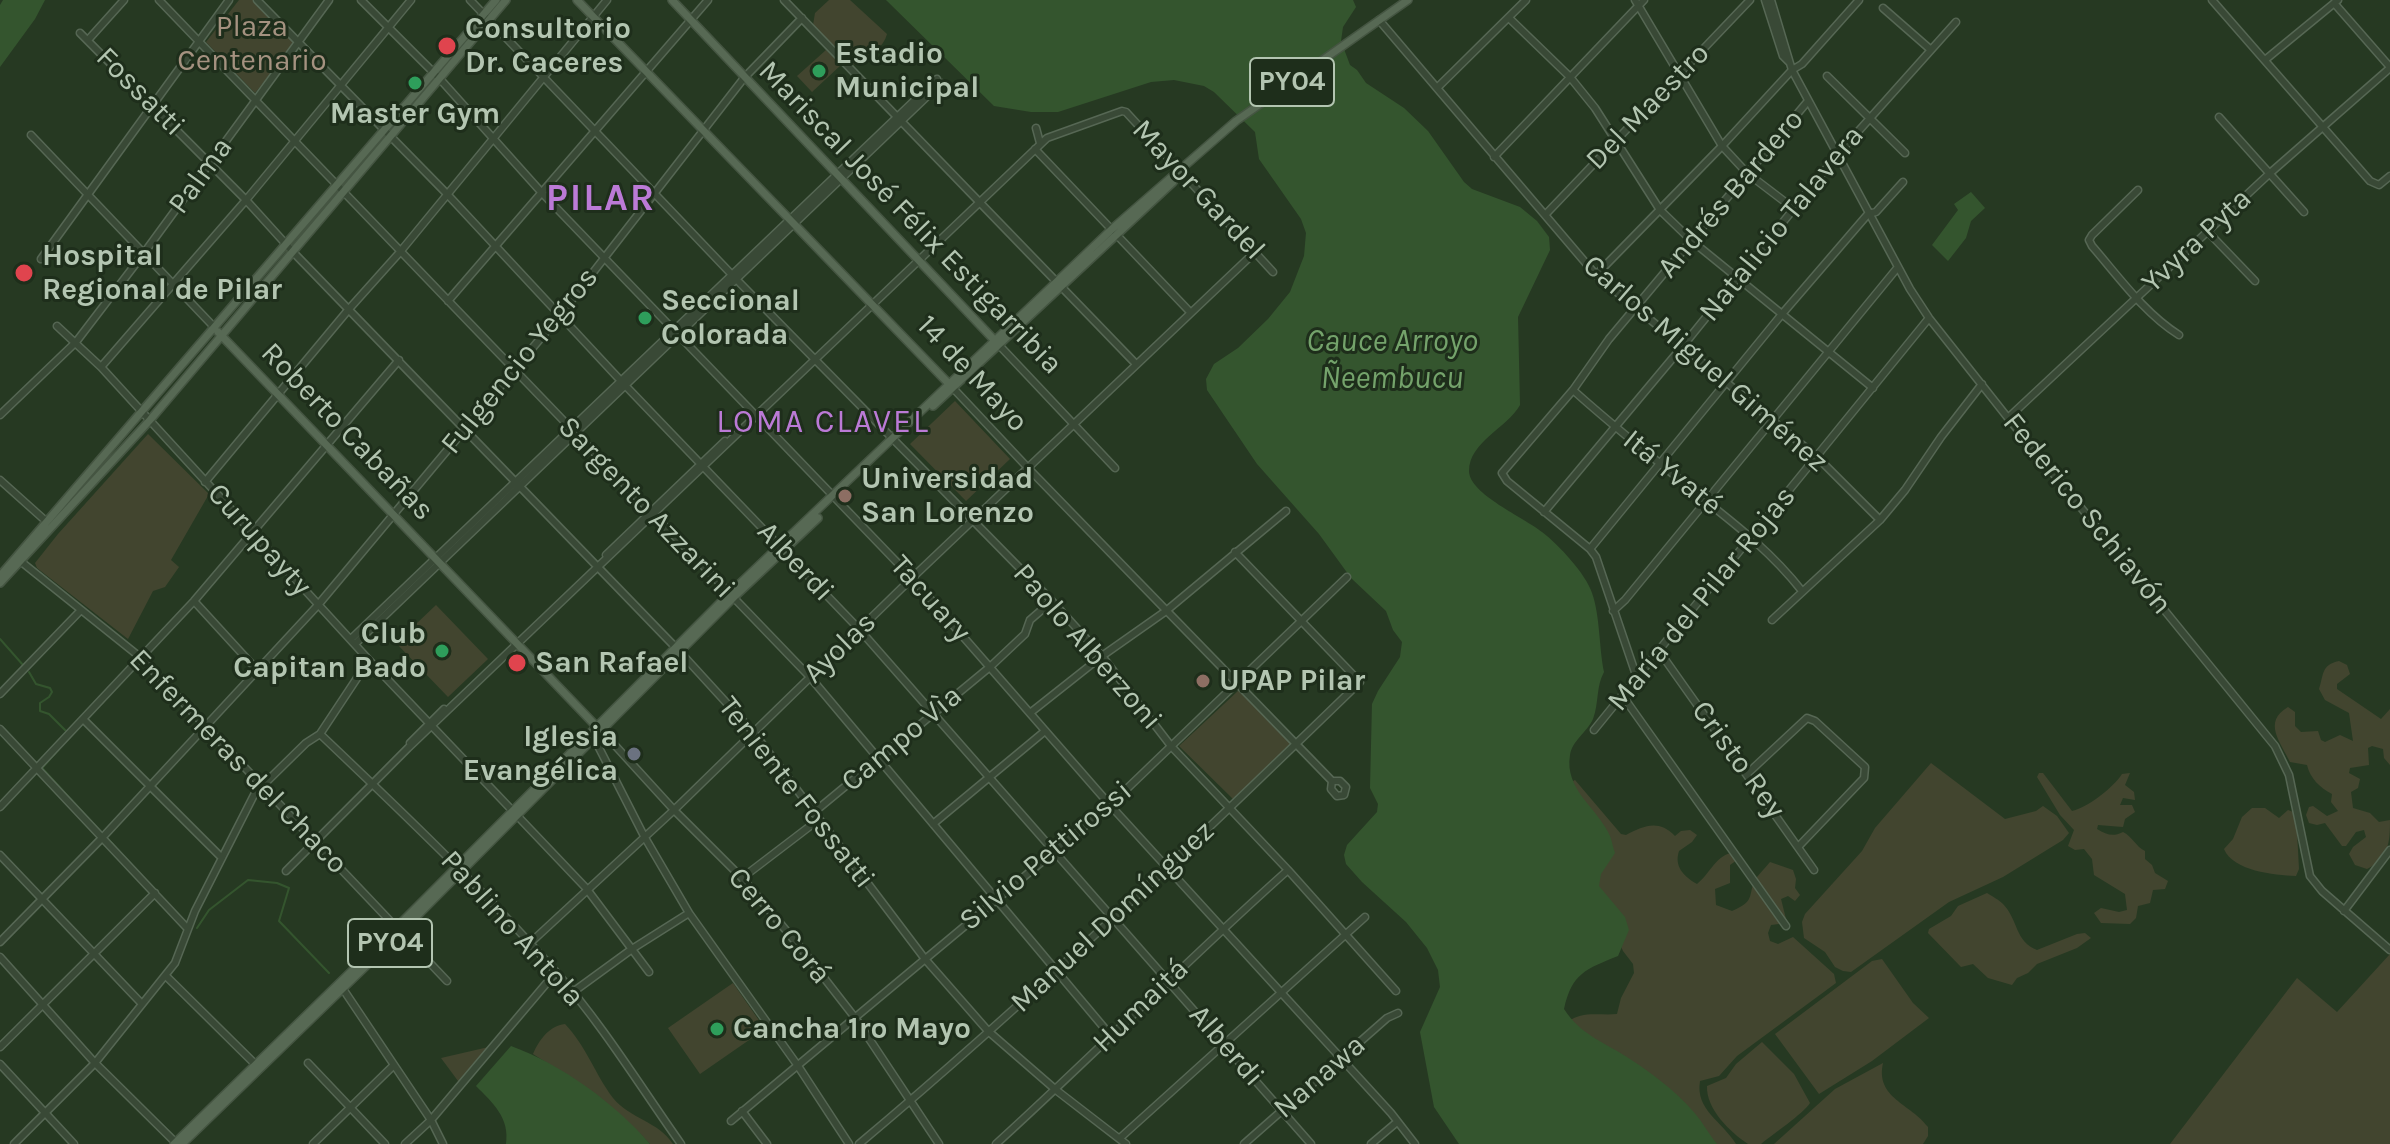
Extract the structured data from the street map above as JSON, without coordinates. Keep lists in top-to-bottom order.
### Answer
{
  "streets": {
    "main road": [
      "PY04",
      "Mariscal José Félix Estigarribia",
      "14 de Mayo",
      "Roberto Cabañas"
    ],
    "street": [
      "Fossatti",
      "Del Maestro",
      "Palma",
      "Mayor Gardel",
      "Andrés Bardero",
      "Natalicio Talavera",
      "Yvyra Pyta",
      "Fulgencio Yegros",
      "Carlos Miguel Giménez",
      "Itá Yvaté",
      "Sargento Azzarini",
      "Federico Schiavón",
      "Curupayty",
      "Alberdi",
      "Tacuary",
      "María del Pilar Rojas",
      "Paolo Alberzoni",
      "Ayolas",
      "Campo Vìa",
      "Cristo Rey",
      "Enfermeras del Chaco",
      "Teniente Fossatti",
      "Silvio Pettirossi",
      "Manuel Domínguez",
      "Cerro Corá",
      "Pablino Antola",
      "Humaitá",
      "Nanawa"
    ]
  },
  "crossings": [
    ["PY04", "Mayor Gardel"],
    ["PY04", "Mariscal José Félix Estigarribia"],
    ["PY04", "Carlos Miguel Giménez"],
    ["PY04", "14 de Mayo"],
    ["PY04", "Roberto Cabañas"],
    ["PY04", "Sargento Azzarini"],
    ["PY04", "Curupayty"],
    ["PY04", "Alberdi"],
    ["PY04", "Tacuary"],
    ["PY04", "Paolo Alberzoni"],
    ["PY04", "Enfermeras del Chaco"],
    ["PY04", "Teniente Fossatti"],
    ["PY04", "Cerro Corá"],
    ["PY04", "Pablino Antola"],
    ["Fossatti", "Palma"],
    ["Fossatti", "Teniente Fossatti"],
    ["Del Maestro", "Carlos Miguel Giménez"],
    ["Palma", "Roberto Cabañas"],
    ["Palma", "Sargento Azzarini"],
    ["Palma", "Curupayty"],
    ["Palma", "Alberdi"],
    ["Mayor Gardel", "Ayolas"],
    ["Andrés Bardero", "Natalicio Talavera"],
    ["Andrés Bardero", "Carlos Miguel Giménez"],
    ["Andrés Bardero", "Itá Yvaté"],
    ["Andrés Bardero", "Federico Schiavón"],
    ["Mariscal José Félix Estigarribia", "Fulgencio Yegros"],
    ["Mariscal José Félix Estigarribia", "Ayolas"],
    ["Natalicio Talavera", "Carlos Miguel Giménez"],
    ["Natalicio Talavera", "Itá Yvaté"],
    ["Natalicio Talavera", "Federico Schiavón"],
    ["Yvyra Pyta", "Federico Schiavón"],
    ["Fulgencio Yegros", "14 de Mayo"],
    ["Fulgencio Yegros", "Roberto Cabañas"],
    ["Fulgencio Yegros", "Sargento Azzarini"],
    ["Fulgencio Yegros", "Curupayty"],
    ["Fulgencio Yegros", "Alberdi"],
    ["Fulgencio Yegros", "Tacuary"],
    ["Fulgencio Yegros", "Paolo Alberzoni"],
    ["Fulgencio Yegros", "Enfermeras del Chaco"],
    ["Fulgencio Yegros", "Teniente Fossatti"],
    ["Carlos Miguel Giménez", "María del Pilar Rojas"],
    ["14 de Mayo", "Ayolas"],
    ["14 de Mayo", "Silvio Pettirossi"],
    ["14 de Mayo", "Manuel Domínguez"],
    ["Roberto Cabañas", "Cerro Corá"],
    ["Itá Yvaté", "María del Pilar Rojas"],
    ["Sargento Azzarini", "Ayolas"],
    ["Sargento Azzarini", "Campo Vìa"],
    ["Sargento Azzarini", "Silvio Pettirossi"],
    ["Sargento Azzarini", "Manuel Domínguez"],
    ["Sargento Azzarini", "Humaitá"],
    ["Federico Schiavón", "María del Pilar Rojas"],
    ["Curupayty", "Ayolas"],
    ["Alberdi", "Ayolas"],
    ["Alberdi", "Campo Vìa"],
    ["Alberdi", "Silvio Pettirossi"],
    ["Alberdi", "Manuel Domínguez"],
    ["Alberdi", "Humaitá"],
    ["Alberdi", "Nanawa"],
    ["Tacuary", "Ayolas"],
    ["Tacuary", "Campo Vìa"],
    ["Tacuary", "Silvio Pettirossi"],
    ["Tacuary", "Manuel Domínguez"],
    ["Tacuary", "Humaitá"],
    ["Tacuary", "Nanawa"],
    ["María del Pilar Rojas", "Cristo Rey"],
    ["Paolo Alberzoni", "Ayolas"],
    ["Paolo Alberzoni", "Campo Vìa"],
    ["Paolo Alberzoni", "Silvio Pettirossi"],
    ["Paolo Alberzoni", "Manuel Domínguez"],
    ["Paolo Alberzoni", "Humaitá"],
    ["Ayolas", "Teniente Fossatti"],
    ["Ayolas", "Cerro Corá"],
    ["Ayolas", "Pablino Antola"],
    ["Campo Vìa", "Teniente Fossatti"],
    ["Campo Vìa", "Cerro Corá"],
    ["Teniente Fossatti", "Silvio Pettirossi"],
    ["Teniente Fossatti", "Manuel Domínguez"],
    ["Teniente Fossatti", "Humaitá"],
    ["Silvio Pettirossi", "Manuel Domínguez"],
    ["Silvio Pettirossi", "Cerro Corá"],
    ["Manuel Domínguez", "Cerro Corá"]
  ],
  "districts": ["PILAR", "LOMA CLAVEL"],
  "water": ["Cauce Arroyo Ñeembucu"],
  "parks": ["Plaza Centenario"],
  "places": [
    "Consultorio Dr. Caceres",
    "Estadio Municipal",
    "Master Gym",
    "Hospital Regional de Pilar",
    "Seccional Colorada",
    "Universidad San Lorenzo",
    "Club Capitan Bado",
    "San Rafael",
    "UPAP Pilar",
    "Iglesia Evangélica",
    "Cancha 1ro Mayo"
  ]
}
